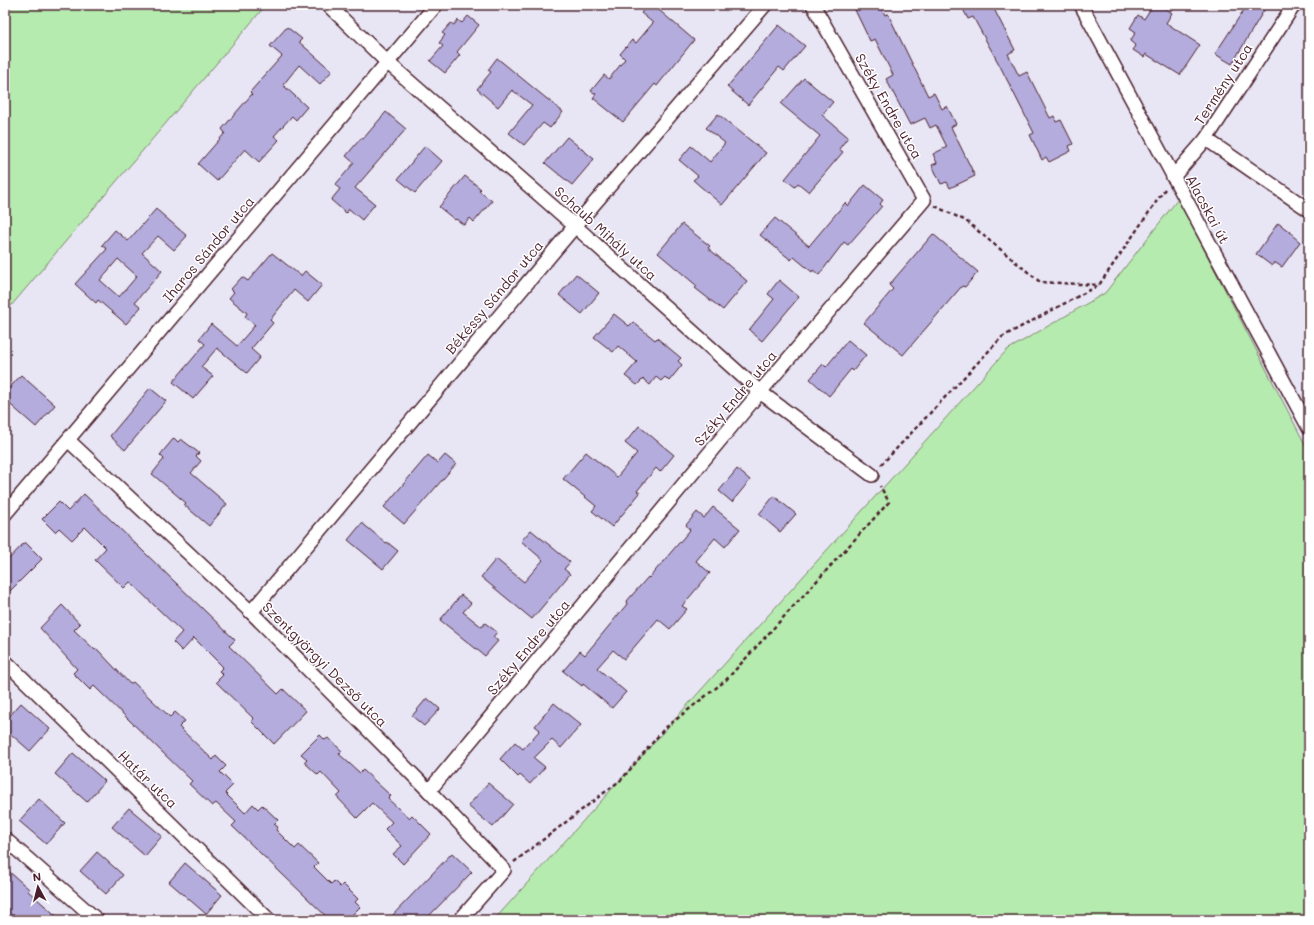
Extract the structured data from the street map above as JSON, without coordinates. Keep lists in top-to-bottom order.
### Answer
{
  "streets": {
    "street": [
      "Termény utca",
      "Széky Endre utca",
      "Alacskai út",
      "Schaub Mihály utca",
      "Iharos Sándor utca",
      "Békéssy Sándor utca",
      "Szentgyörgyi Dezső utca",
      "Határ utca"
    ]
  },
  "crossings": [
    ["Termény utca", "Alacskai út"],
    ["Széky Endre utca", "Schaub Mihály utca"],
    ["Széky Endre utca", "Szentgyörgyi Dezső utca"],
    ["Schaub Mihály utca", "Iharos Sándor utca"],
    ["Schaub Mihály utca", "Békéssy Sándor utca"],
    ["Iharos Sándor utca", "Szentgyörgyi Dezső utca"],
    ["Békéssy Sándor utca", "Szentgyörgyi Dezső utca"]
  ],
  "north": "top"
}
